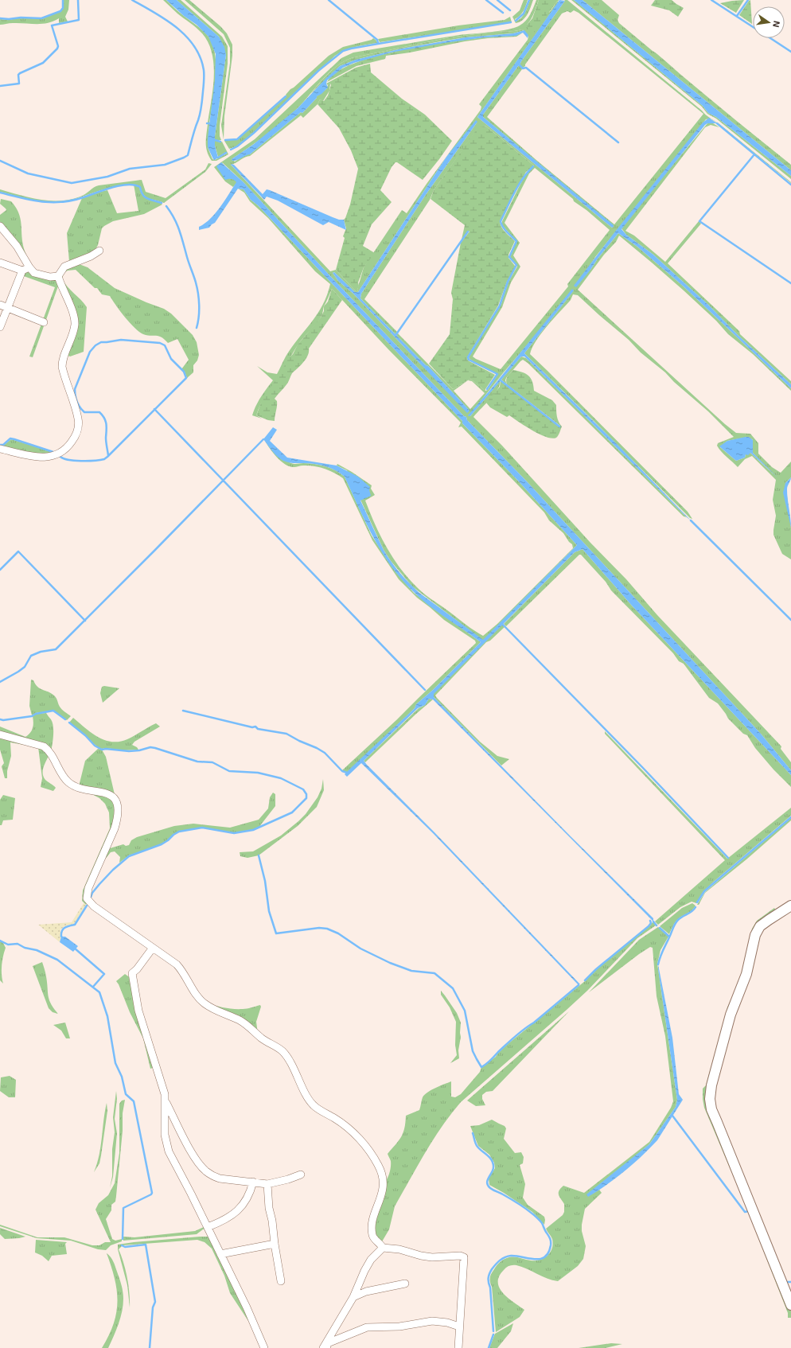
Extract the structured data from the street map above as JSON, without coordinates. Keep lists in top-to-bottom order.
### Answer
{
  "north": "right"
}
